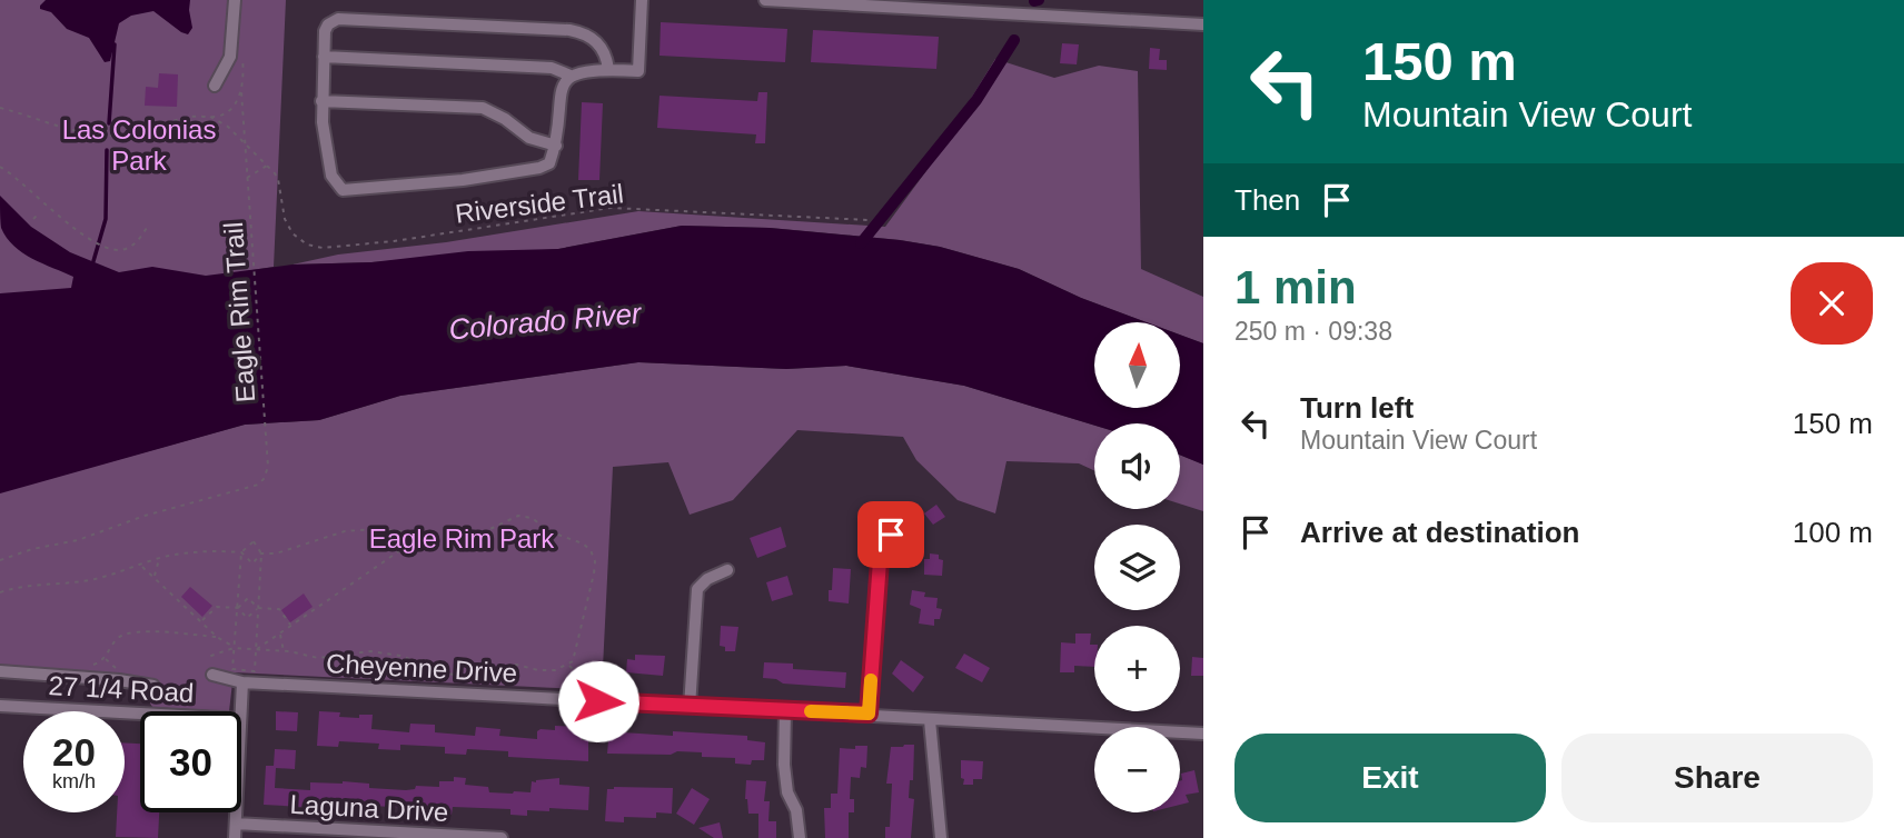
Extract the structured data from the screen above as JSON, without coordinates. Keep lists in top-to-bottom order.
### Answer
{
  "streets": {
    "street": ["Cheyenne Drive", "27 1/4 Road", "Laguna Drive"],
    "path": ["Riverside Trail", "Eagle Rim Trail"]
  },
  "crossings": [
    ["Riverside Trail", "Eagle Rim Trail"]
  ],
  "water": ["Colorado River"],
  "parks": ["Las Colonias Park", "Eagle Rim Park"],
  "north": "top",
  "page": {
    "turn": ["150 m", "Mountain View Court"],
    "then": "Then",
    "heading": ["1 min", "250 m · 09:38"],
    "map_buttons": ["+", "−"],
    "list": [
      {
        "name": "Turn left",
        "note": "Mountain View Court",
        "value": "150 m"
      },
      {
        "name": "Arrive at destination",
        "value": "100 m"
      }
    ],
    "speed": "20 km/h",
    "limit": "30",
    "buttons": ["Exit", "Share"]
  }
}
